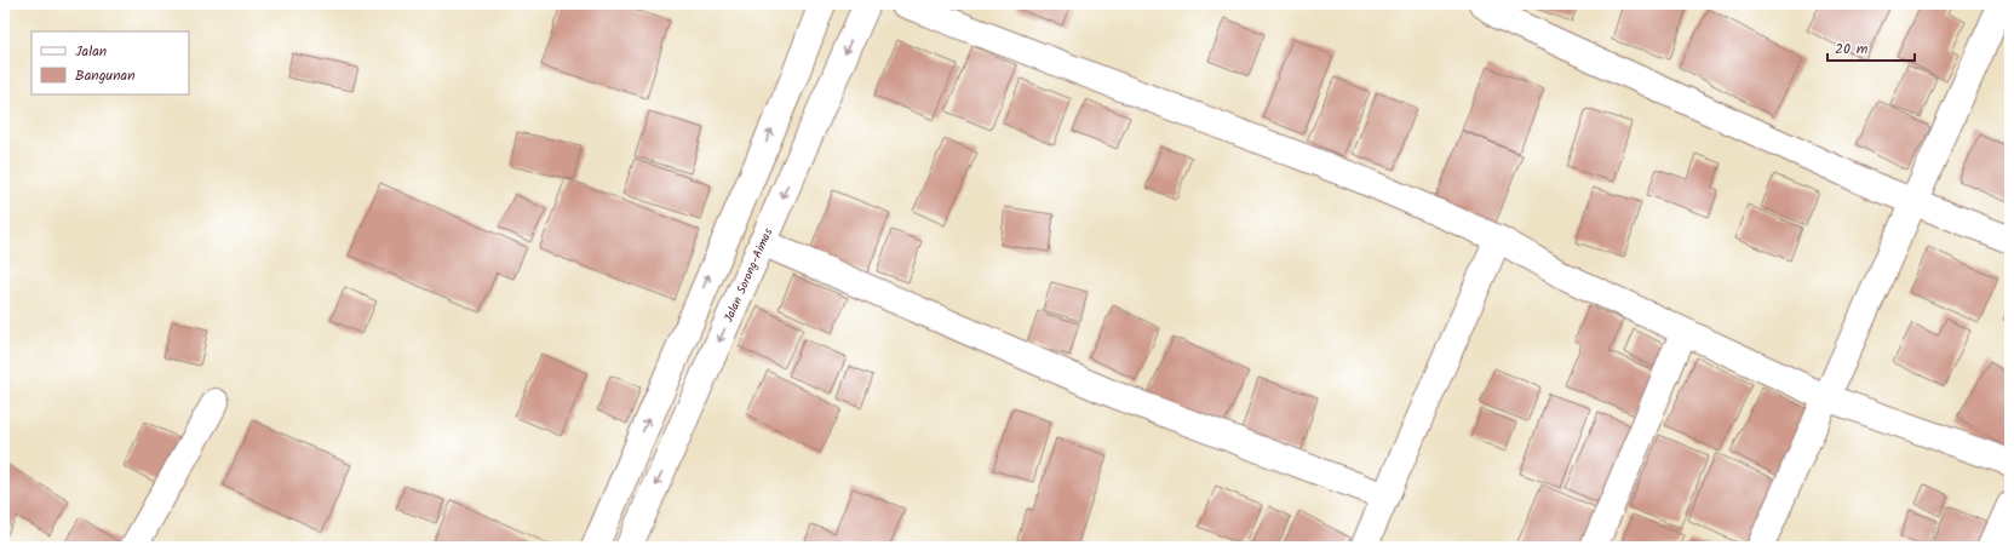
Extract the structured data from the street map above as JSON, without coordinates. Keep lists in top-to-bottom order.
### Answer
{
  "streets": {
    "main road": ["Jalan Sorong-Aimas"]
  },
  "legend": ["Jalan", "Bangunan"],
  "scale_bar": "20 m"
}
